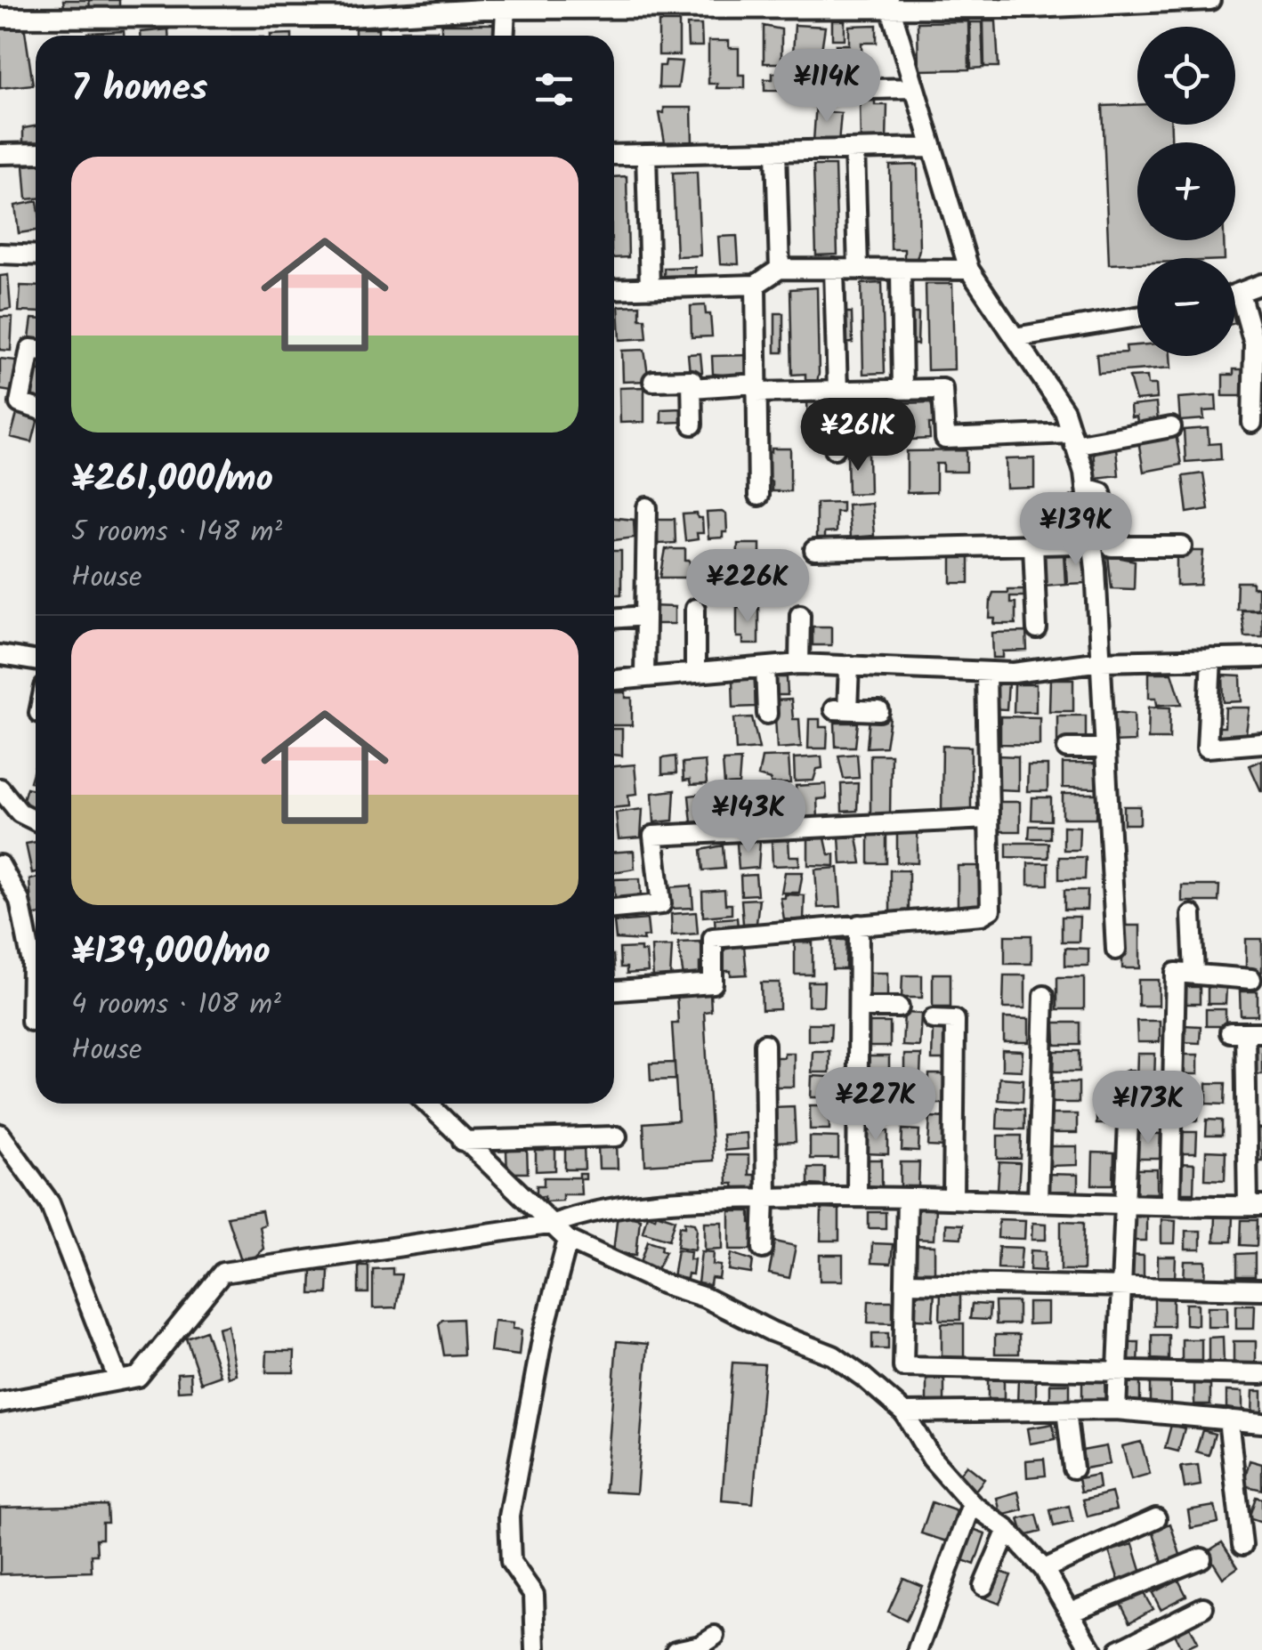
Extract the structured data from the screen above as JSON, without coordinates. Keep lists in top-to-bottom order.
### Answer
{
  "page": {
    "map_buttons": ["+", "−"],
    "heading": "7 homes",
    "price": [
      "¥114K",
      "¥261K",
      "¥139K",
      "¥226K",
      "¥143K",
      "¥227K",
      "¥173K"
    ],
    "list": [
      {
        "name": "¥261,000/mo",
        "note": "5 rooms · 148 m² · House"
      },
      {
        "name": "¥139,000/mo",
        "note": "4 rooms · 108 m² · House"
      }
    ]
  }
}
